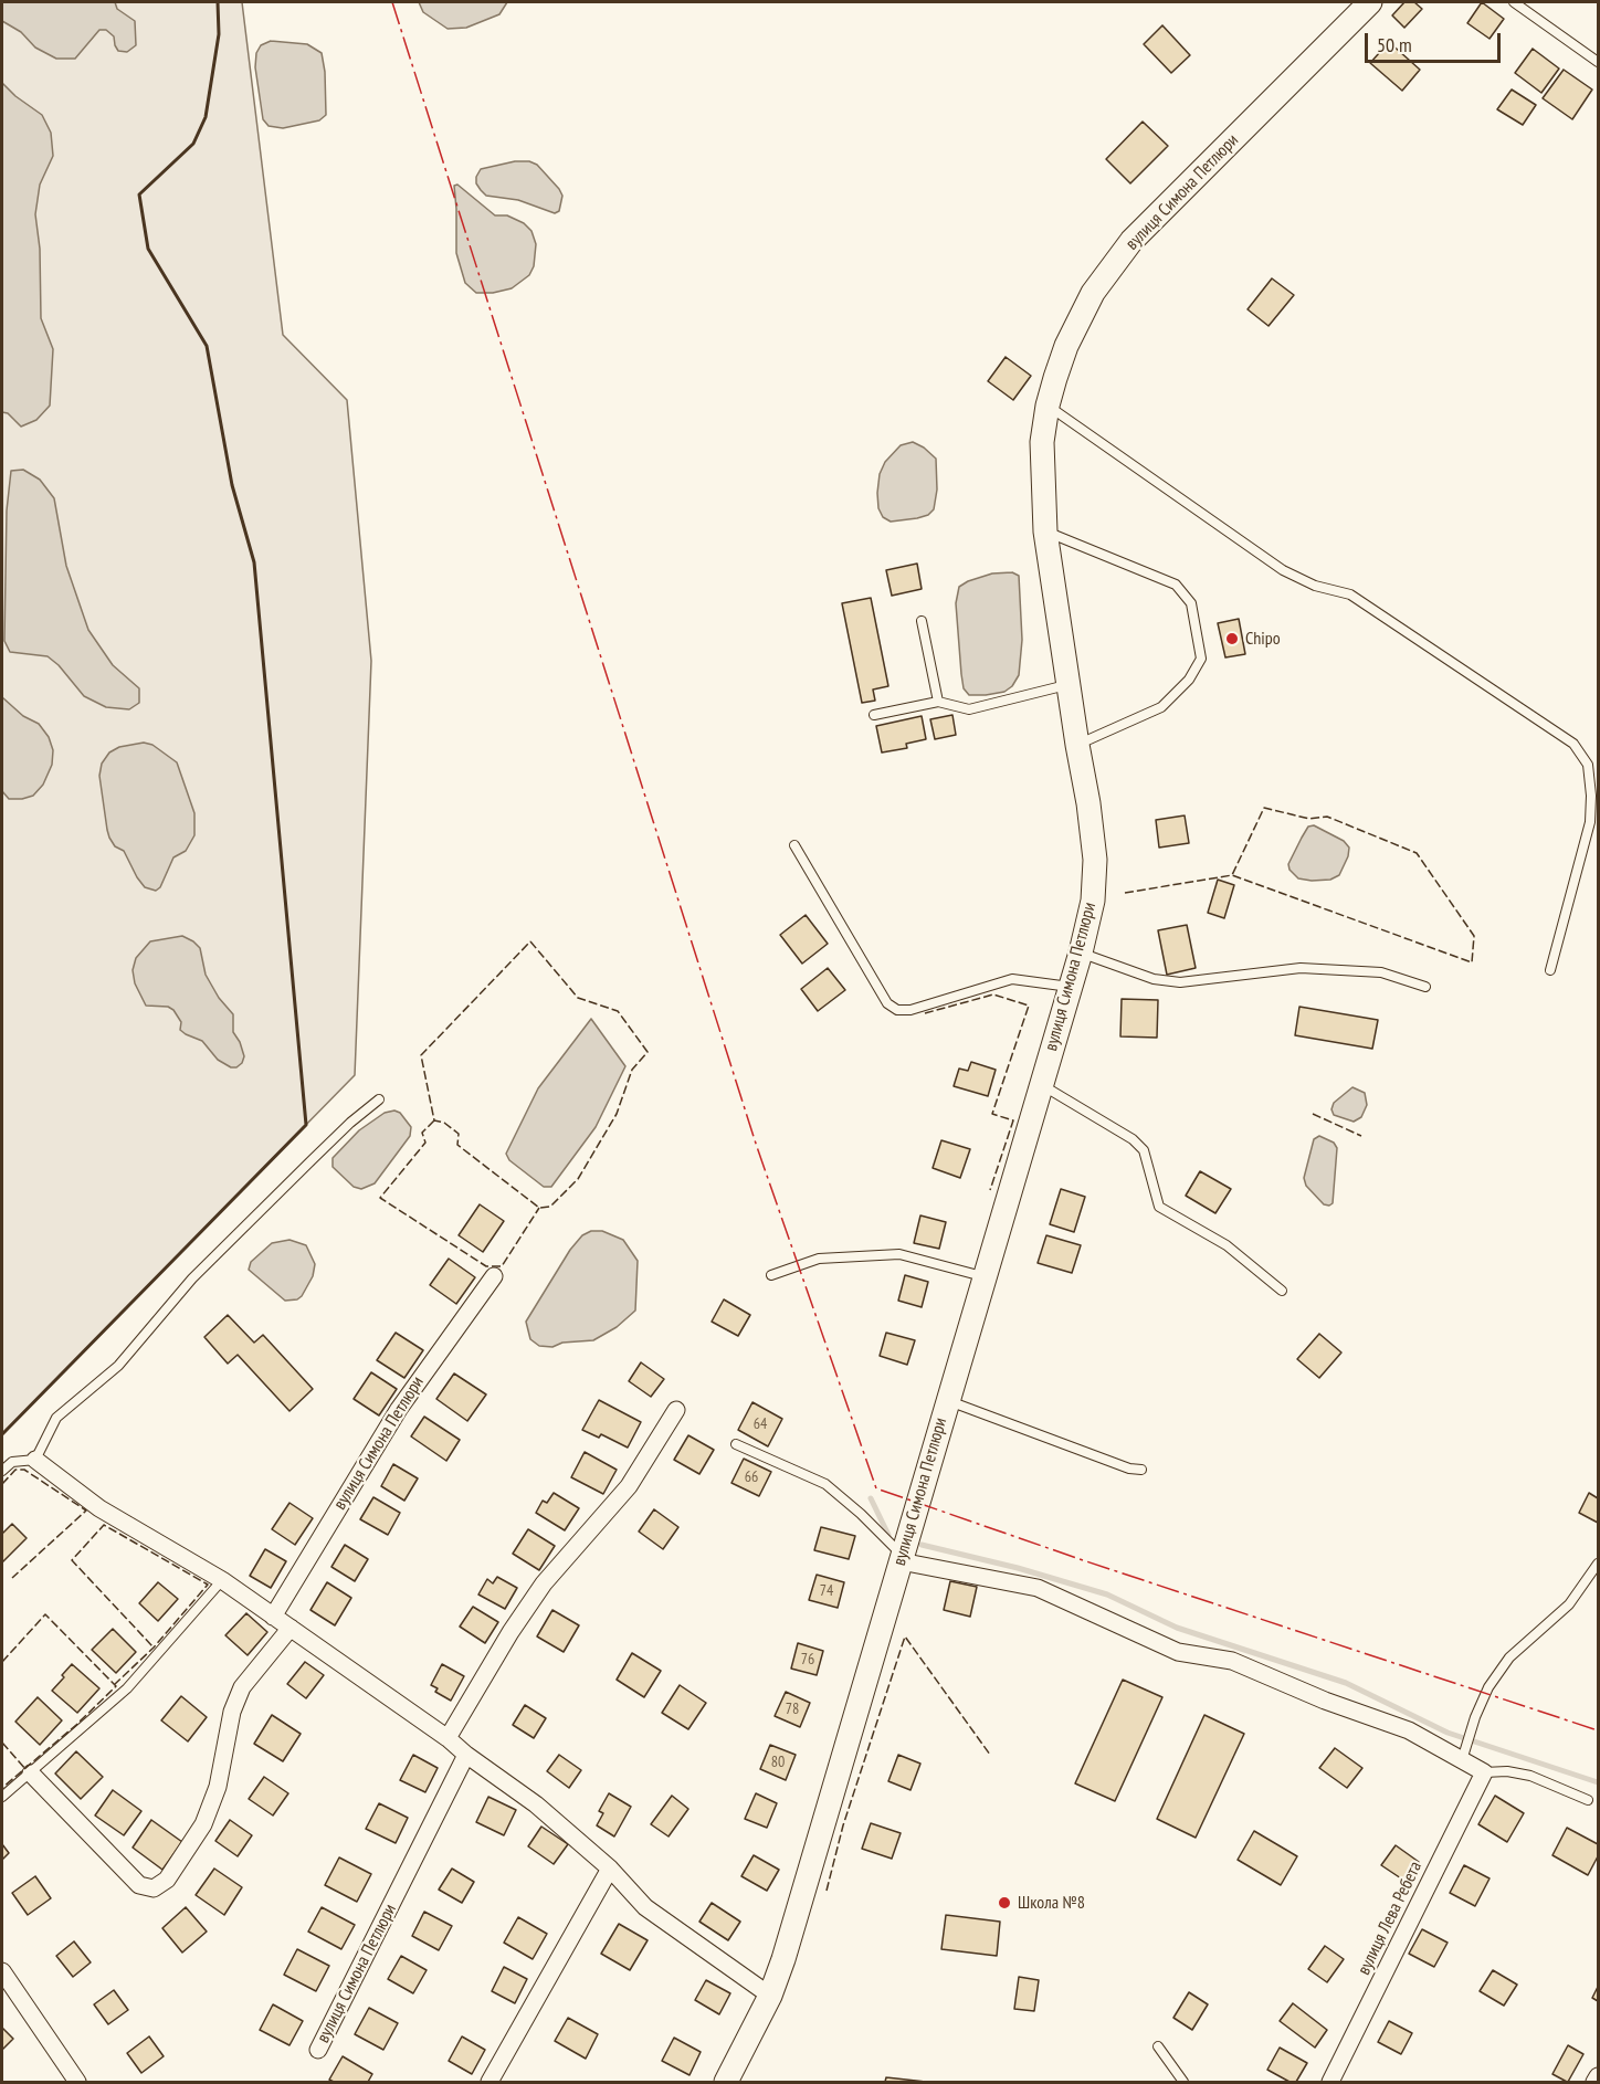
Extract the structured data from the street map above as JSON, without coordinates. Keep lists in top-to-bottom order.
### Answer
{
  "streets": {
    "main road": ["вулиця Симона Петлюри"],
    "street": ["вулиця Лева Ребета"]
  },
  "places": ["Chipo", "Школа №8"],
  "house_numbers": [
    "64",
    "66",
    "74",
    "76",
    "78",
    "80"
  ],
  "scale_bar": "50 m"
}
